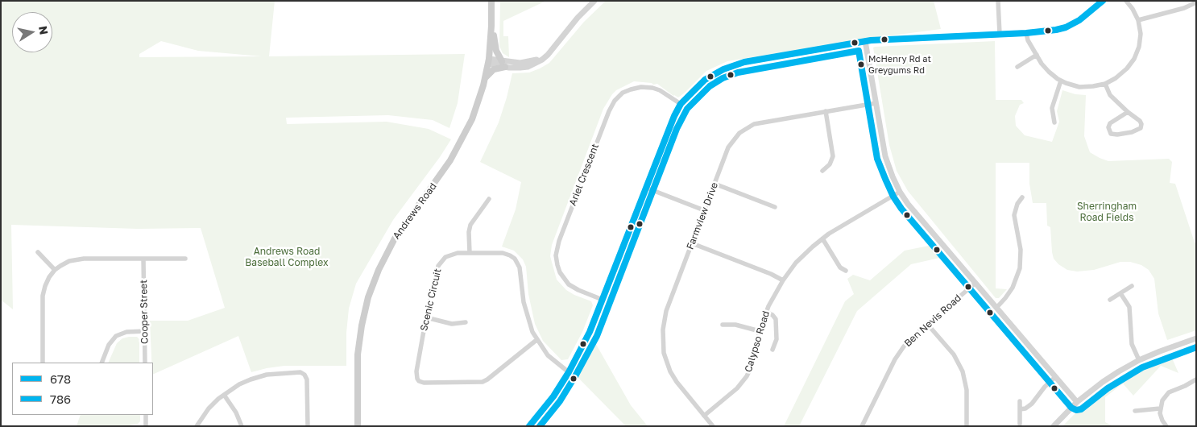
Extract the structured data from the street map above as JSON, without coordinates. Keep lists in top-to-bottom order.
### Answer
{
  "streets": {
    "main road": ["Andrews Road"],
    "street": [
      "Ariel Crescent",
      "Farmview Drive",
      "Scenic Circuit",
      "Cooper Street",
      "Ben Nevis Road",
      "Calypso Road"
    ]
  },
  "crossings": [
    ["Farmview Drive", "Calypso Road"]
  ],
  "parks": ["Sherringham Road Fields", "Andrews Road Baseball Complex"],
  "places": ["McHenry Rd at Greygums Rd"],
  "lines": ["transit line 678", "transit line 786"],
  "legend": ["678", "786"],
  "north": "right"
}
